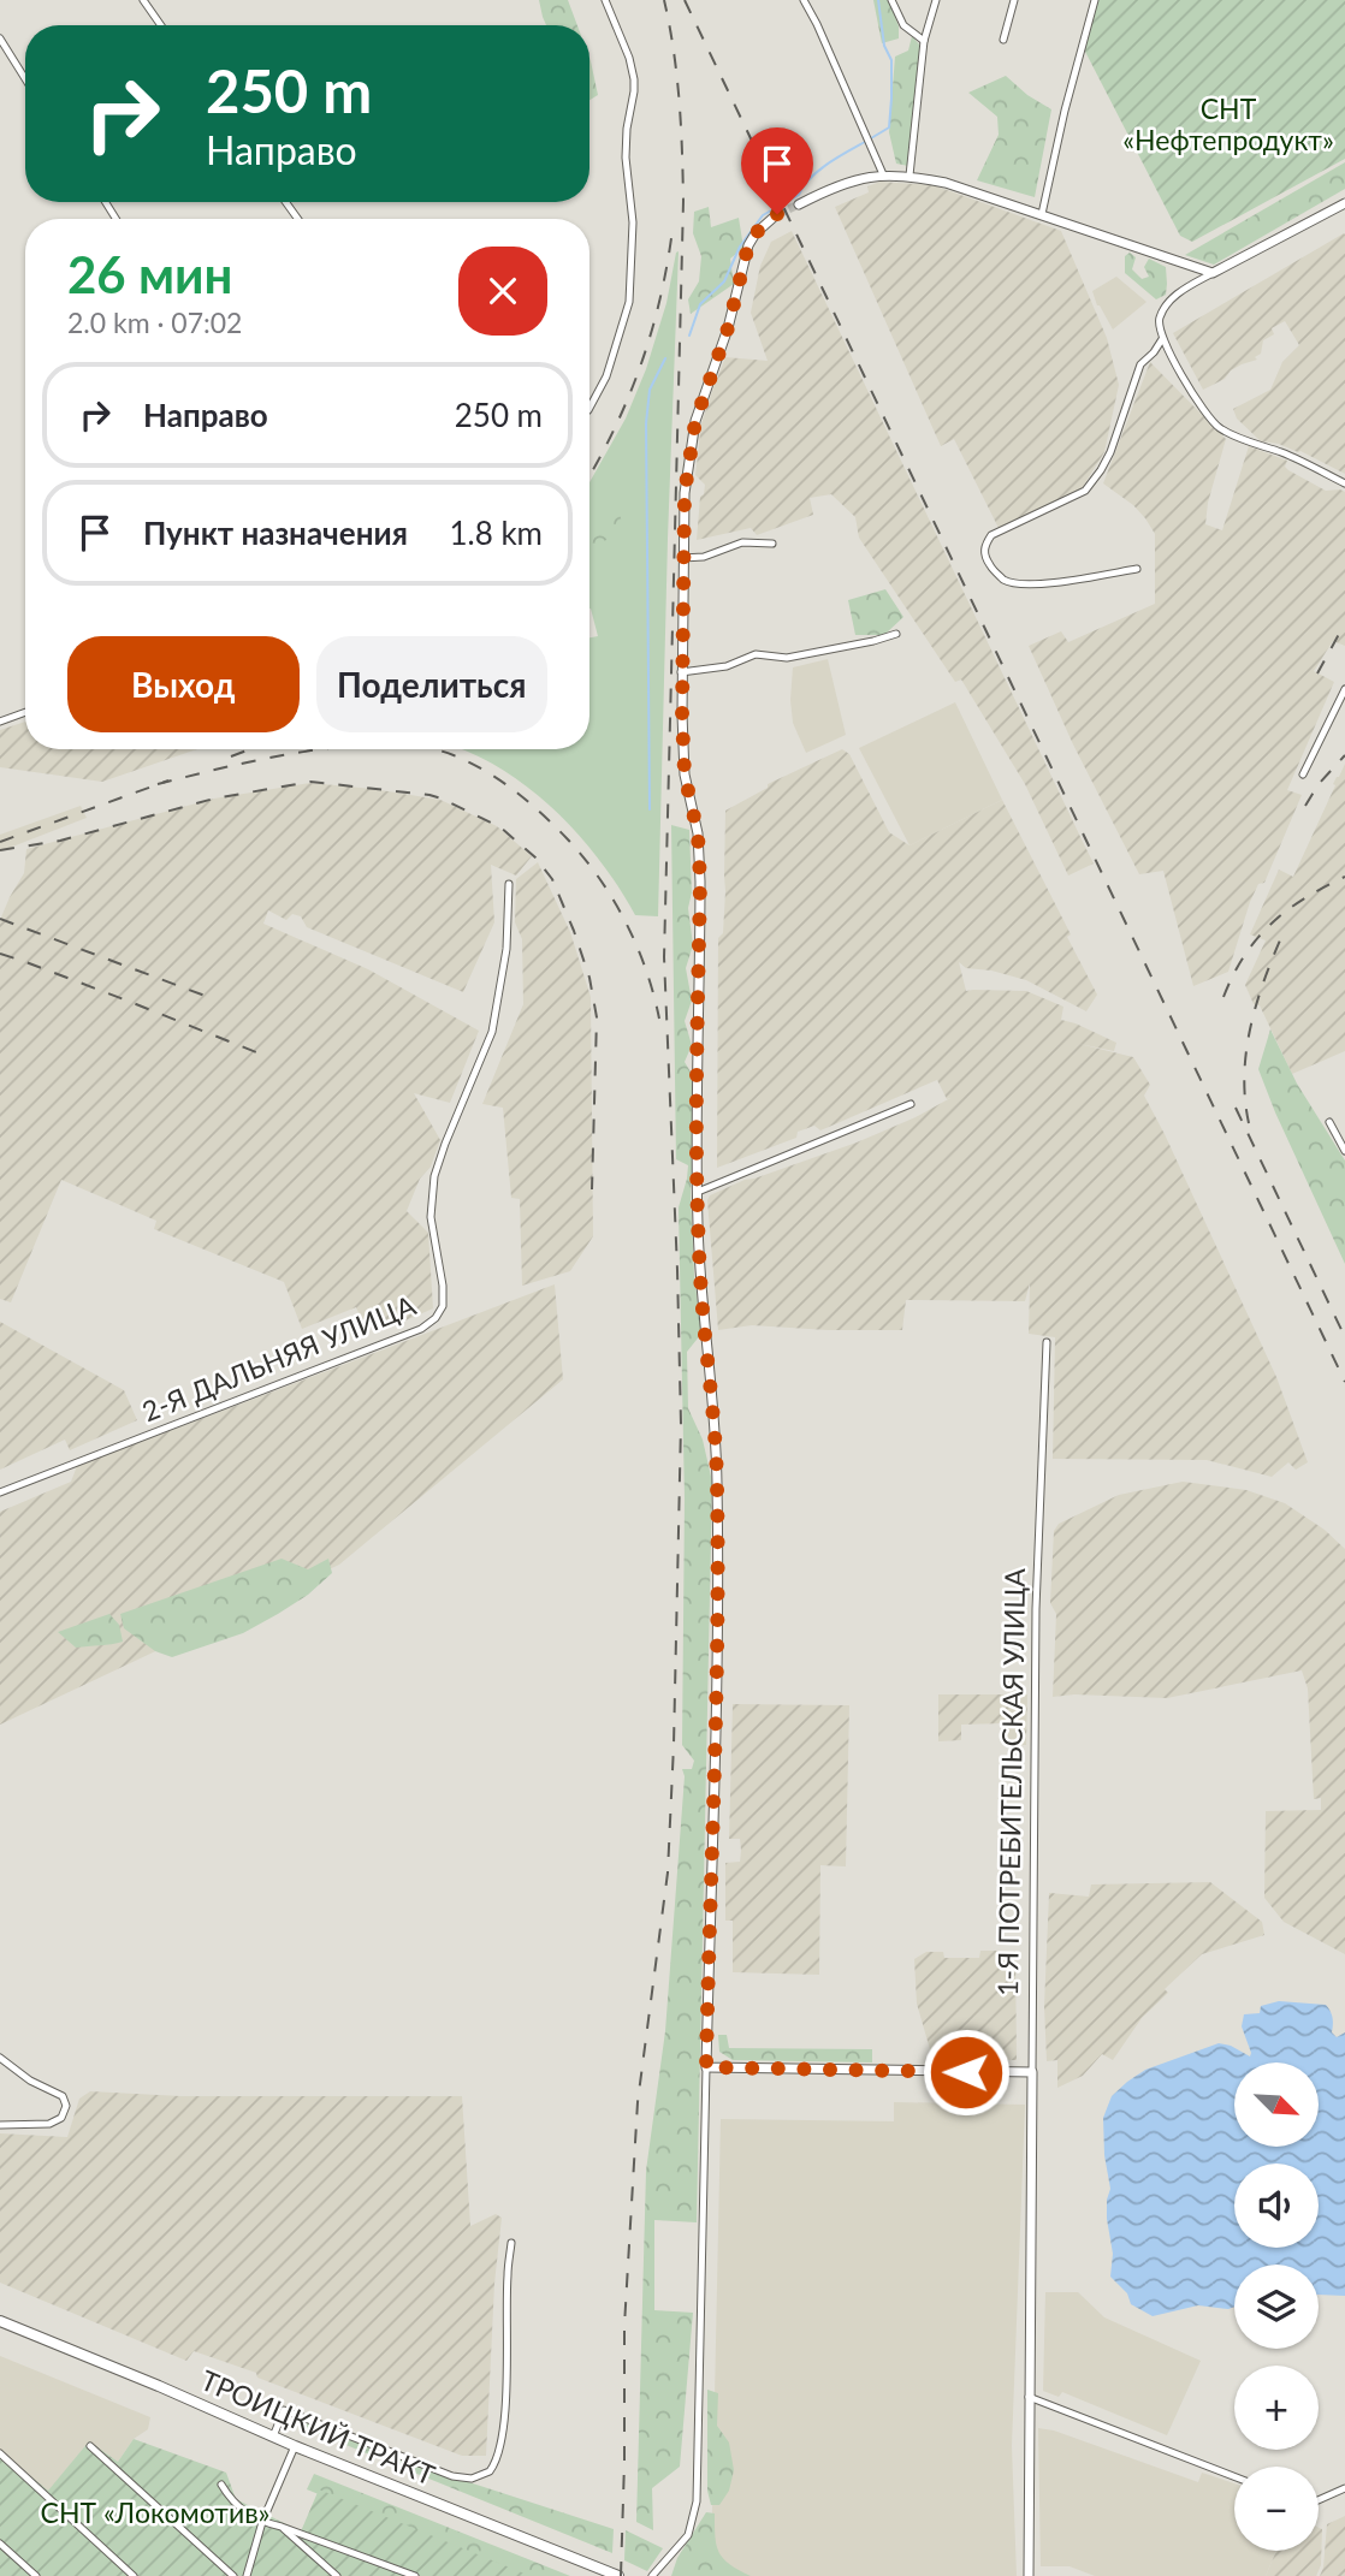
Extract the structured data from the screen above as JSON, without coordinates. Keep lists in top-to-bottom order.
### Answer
{
  "streets": {
    "main road": ["ТРОИЦКИЙ ТРАКТ"],
    "street": ["2-Я ДАЛЬНЯЯ УЛИЦА", "1-Я ПОТРЕБИТЕЛЬСКАЯ УЛИЦА"]
  },
  "parks": ["СНТ «Нефтепродукт»", "СНТ «Локомотив»"],
  "north": "bottom right",
  "page": {
    "turn": ["250 m", "Направо"],
    "heading": ["26 мин", "2.0 km · 07:02"],
    "list": [
      {
        "name": "Направо",
        "value": "250 m"
      },
      {
        "name": "Пункт назначения",
        "value": "1.8 km"
      }
    ],
    "buttons": ["Выход", "Поделиться"],
    "map_buttons": ["+", "−"]
  }
}
